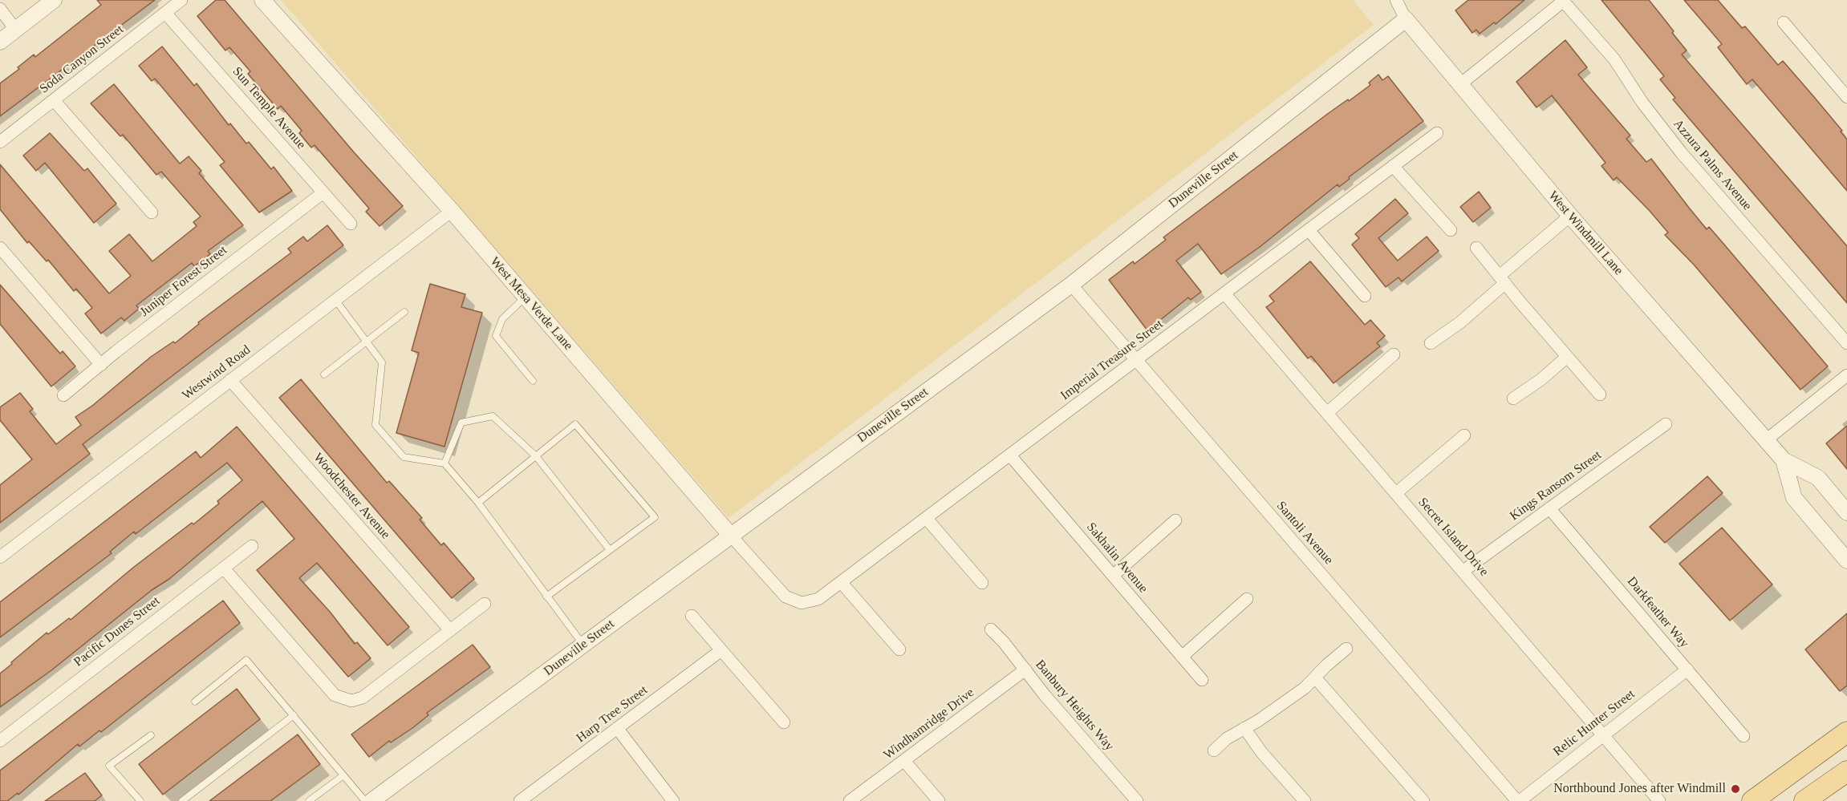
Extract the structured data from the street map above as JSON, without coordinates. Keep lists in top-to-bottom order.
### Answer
{
  "streets": {
    "street": [
      "Soda Canyon Street",
      "Sun Temple Avenue",
      "Azzura Palms Avenue",
      "Duneville Street",
      "West Windmill Lane",
      "Juniper Forest Street",
      "West Mesa Verde Lane",
      "Imperial Treasure Street",
      "Westwind Road",
      "Kings Ransom Street",
      "Woodchester Avenue",
      "Santoli Avenue",
      "Secret Island Drive",
      "Sakhalin Avenue",
      "Darkfeather Way",
      "Pacific Dunes Street",
      "Banbury Heights Way",
      "Harp Tree Street",
      "Relic Hunter Street",
      "Windhamridge Drive"
    ]
  },
  "crossings": [
    ["Soda Canyon Street", "Sun Temple Avenue"],
    ["Sun Temple Avenue", "Juniper Forest Street"],
    ["Duneville Street", "West Windmill Lane"],
    ["Duneville Street", "West Mesa Verde Lane"],
    ["Duneville Street", "Santoli Avenue"],
    ["West Mesa Verde Lane", "Imperial Treasure Street"],
    ["West Mesa Verde Lane", "Westwind Road"],
    ["Imperial Treasure Street", "Santoli Avenue"],
    ["Imperial Treasure Street", "Secret Island Drive"],
    ["Imperial Treasure Street", "Sakhalin Avenue"],
    ["Westwind Road", "Woodchester Avenue"],
    ["Kings Ransom Street", "Secret Island Drive"],
    ["Kings Ransom Street", "Darkfeather Way"],
    ["Santoli Avenue", "Relic Hunter Street"],
    ["Secret Island Drive", "Relic Hunter Street"],
    ["Darkfeather Way", "Relic Hunter Street"],
    ["Banbury Heights Way", "Windhamridge Drive"]
  ],
  "places": ["Northbound Jones after Windmill"]
}
